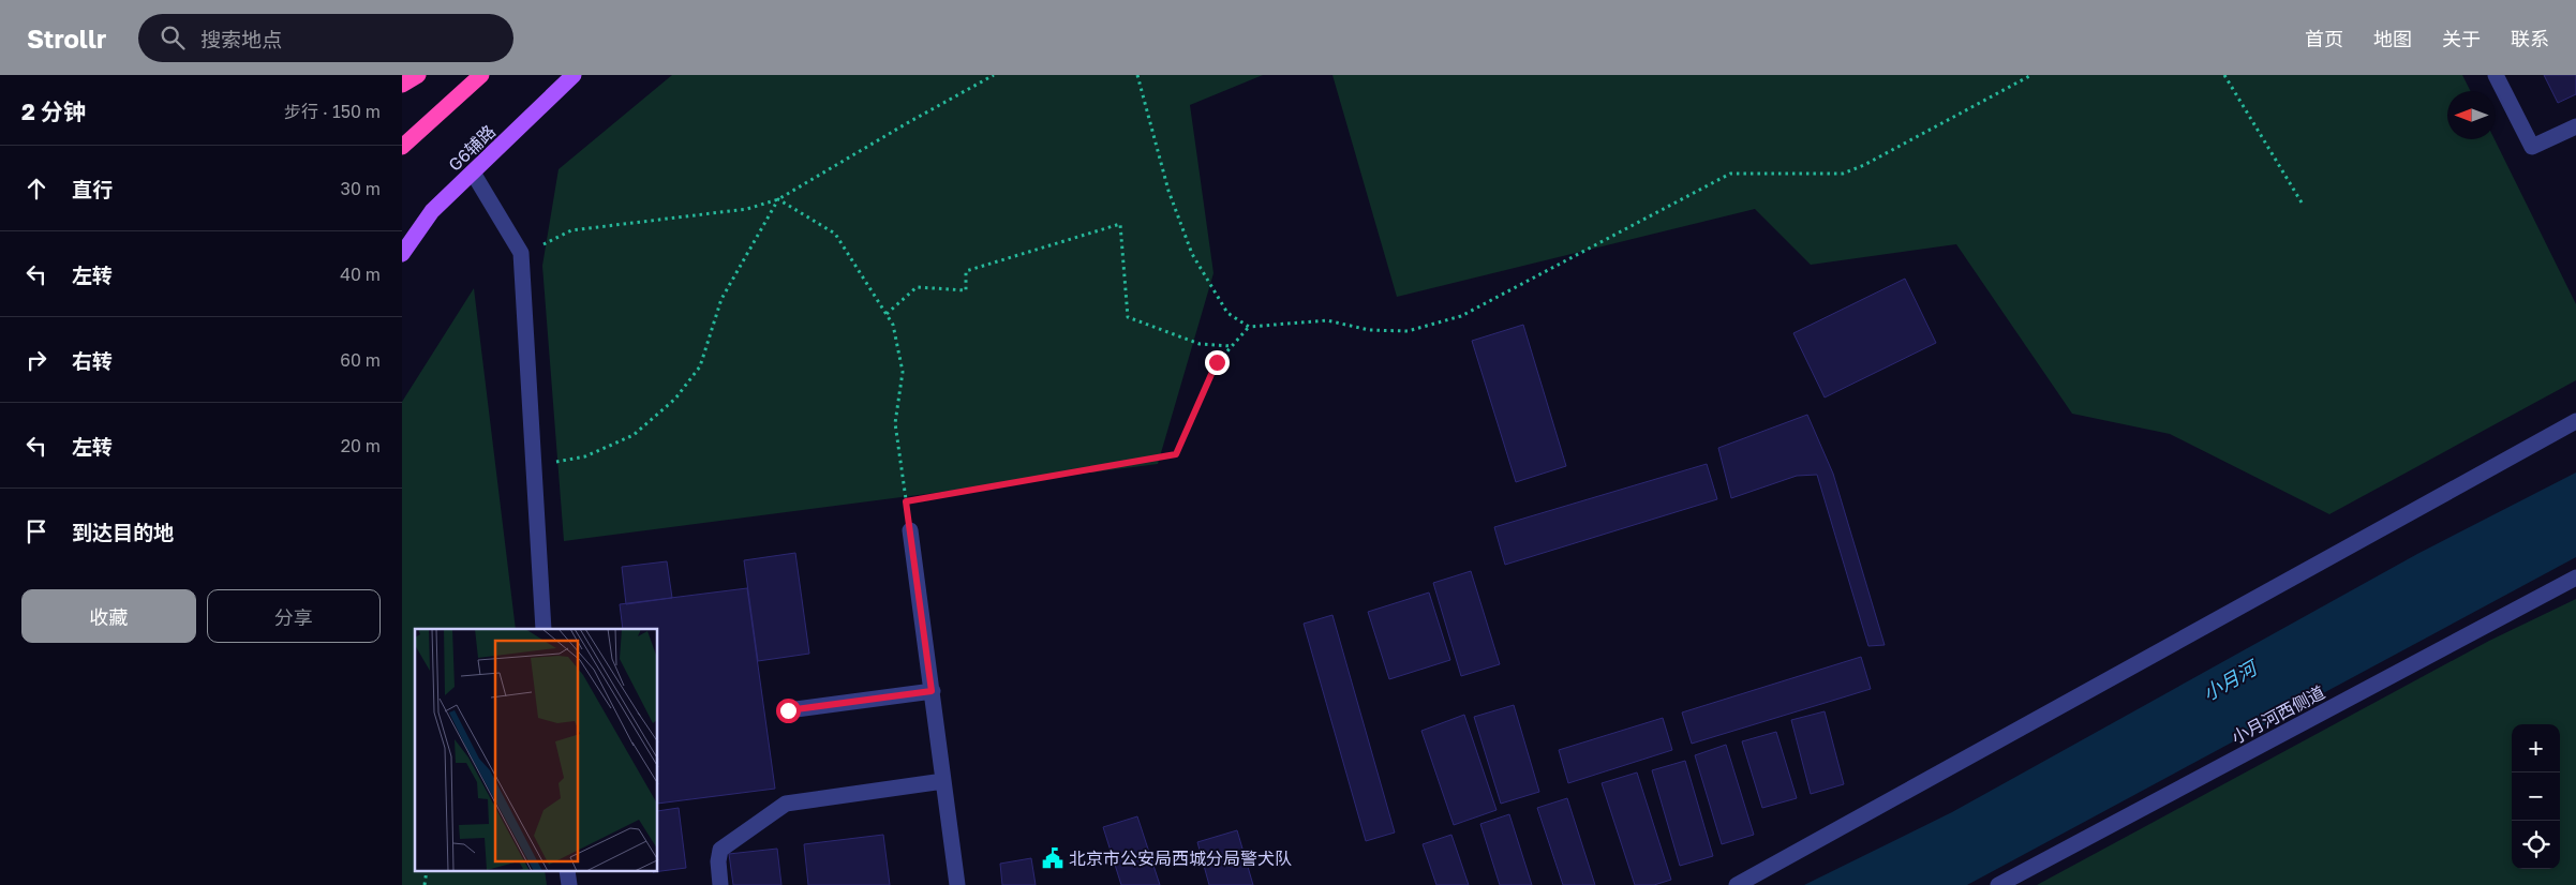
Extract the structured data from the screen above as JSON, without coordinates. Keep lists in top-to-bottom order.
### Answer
{
  "streets": {
    "main road": ["G6辅路"],
    "street": ["小月河西侧道"]
  },
  "water": ["小月河"],
  "places": {
    "public building": ["北京市公安局西城分局警犬队"]
  },
  "north": "left",
  "page": {
    "header": "Strollr",
    "search": "搜索地点",
    "nav": [
      "首页",
      "地图",
      "关于",
      "联系"
    ],
    "heading": ["2 分钟", "步行 · 150 m"],
    "list": [
      ["直行", "30 m"],
      ["左转", "40 m"],
      ["右转", "60 m"],
      ["左转", "20 m"],
      "到达目的地"
    ],
    "buttons": ["收藏", "分享"],
    "map_buttons": ["+", "−"]
  }
}
